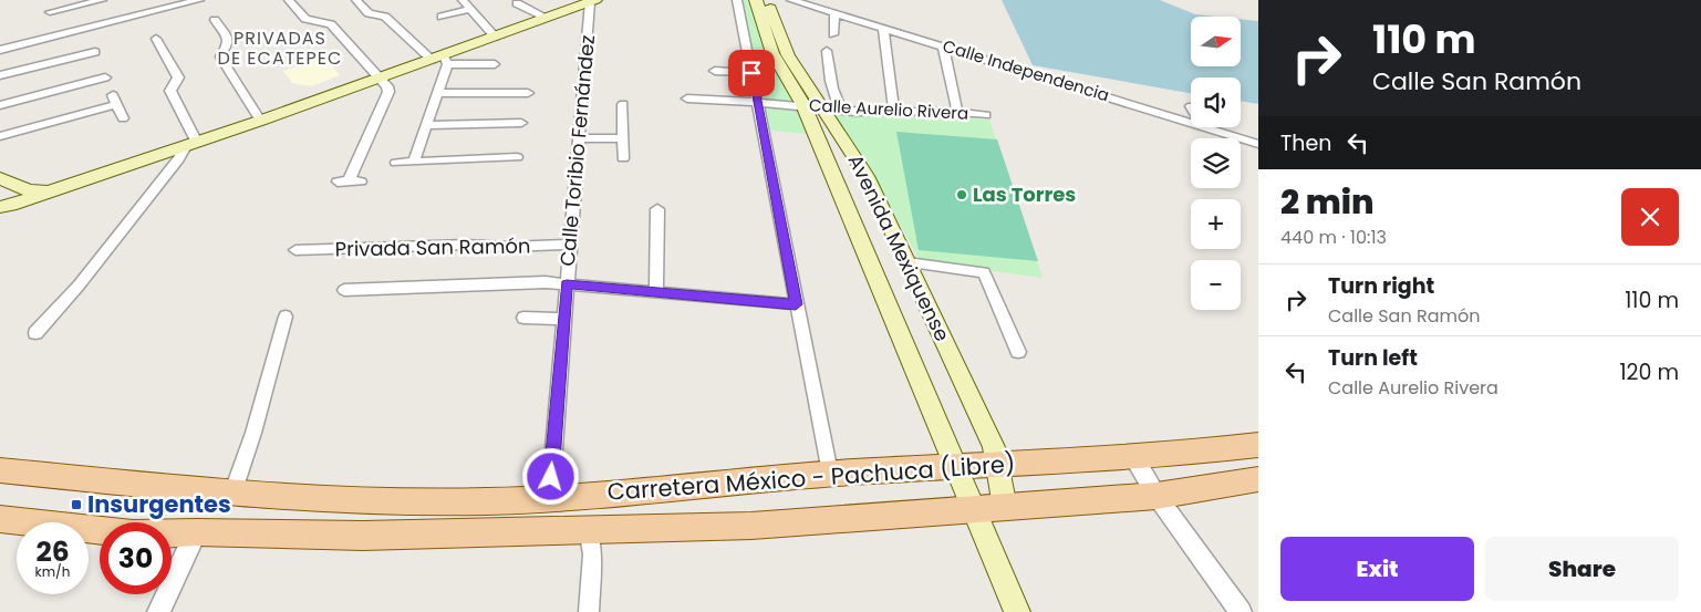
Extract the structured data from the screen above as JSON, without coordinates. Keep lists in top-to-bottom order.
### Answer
{
  "streets": {
    "main road": ["Avenida Mexiquense", "Carretera México - Pachuca (Libre)"],
    "street": [
      "Calle Independencia",
      "Calle Aurelio Rivera",
      "Calle Toribio Fernández",
      "Privada San Ramón"
    ]
  },
  "crossings": [
    ["Calle Aurelio Rivera", "Avenida Mexiquense"],
    ["Calle Toribio Fernández", "Privada San Ramón"],
    ["Calle Toribio Fernández", "Carretera México - Pachuca (Libre)"],
    ["Avenida Mexiquense", "Carretera México - Pachuca (Libre)"]
  ],
  "districts": ["PRIVADAS DE ECATEPEC"],
  "places": {
    "other": ["Las Torres"],
    "transit": ["Insurgentes"]
  },
  "north": "right",
  "page": {
    "turn": ["110 m", "Calle San Ramón"],
    "map_buttons": ["+", "−"],
    "then": "Then",
    "heading": ["2 min", "440 m · 10:13"],
    "list": [
      {
        "name": "Turn right",
        "note": "Calle San Ramón",
        "value": "110 m"
      },
      {
        "name": "Turn left",
        "note": "Calle Aurelio Rivera",
        "value": "120 m"
      }
    ],
    "speed": "26 km/h",
    "limit": "30",
    "buttons": ["Exit", "Share"]
  }
}
